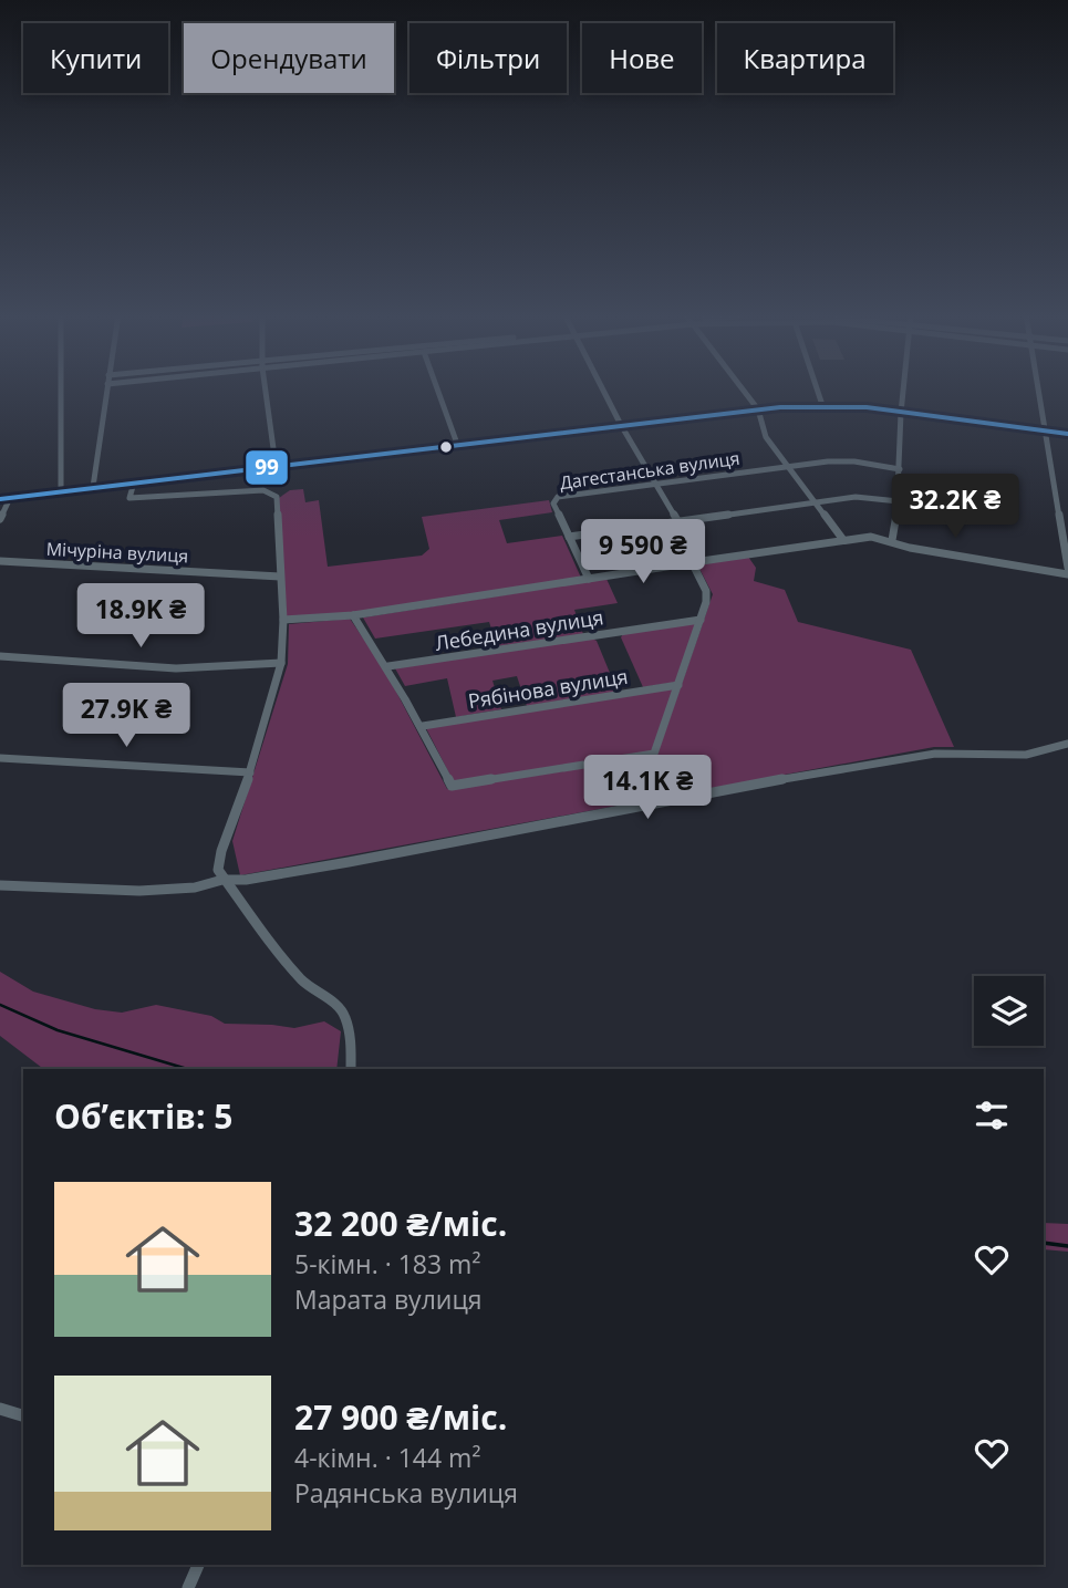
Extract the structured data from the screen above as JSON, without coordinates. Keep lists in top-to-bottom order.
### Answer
{
  "streets": {
    "street": [
      "Дагестанська вулиця",
      "Мічуріна вулиця",
      "Лебедина вулиця",
      "Рябінова вулиця"
    ]
  },
  "lines": ["transit line 99"],
  "page": {
    "chip": [
      "Купити",
      "Орендувати",
      "Фільтри",
      "Нове",
      "Квартира"
    ],
    "price": [
      "32.2K ₴",
      "9 590 ₴",
      "18.9K ₴",
      "27.9K ₴",
      "14.1K ₴"
    ],
    "heading": "Об’єктів: 5",
    "list": [
      {
        "name": "32 200 ₴/міс.",
        "note": "5-кімн. · 183 m² · Марата вулиця"
      },
      {
        "name": "27 900 ₴/міс.",
        "note": "4-кімн. · 144 m² · Радянська вулиця"
      }
    ]
  }
}
